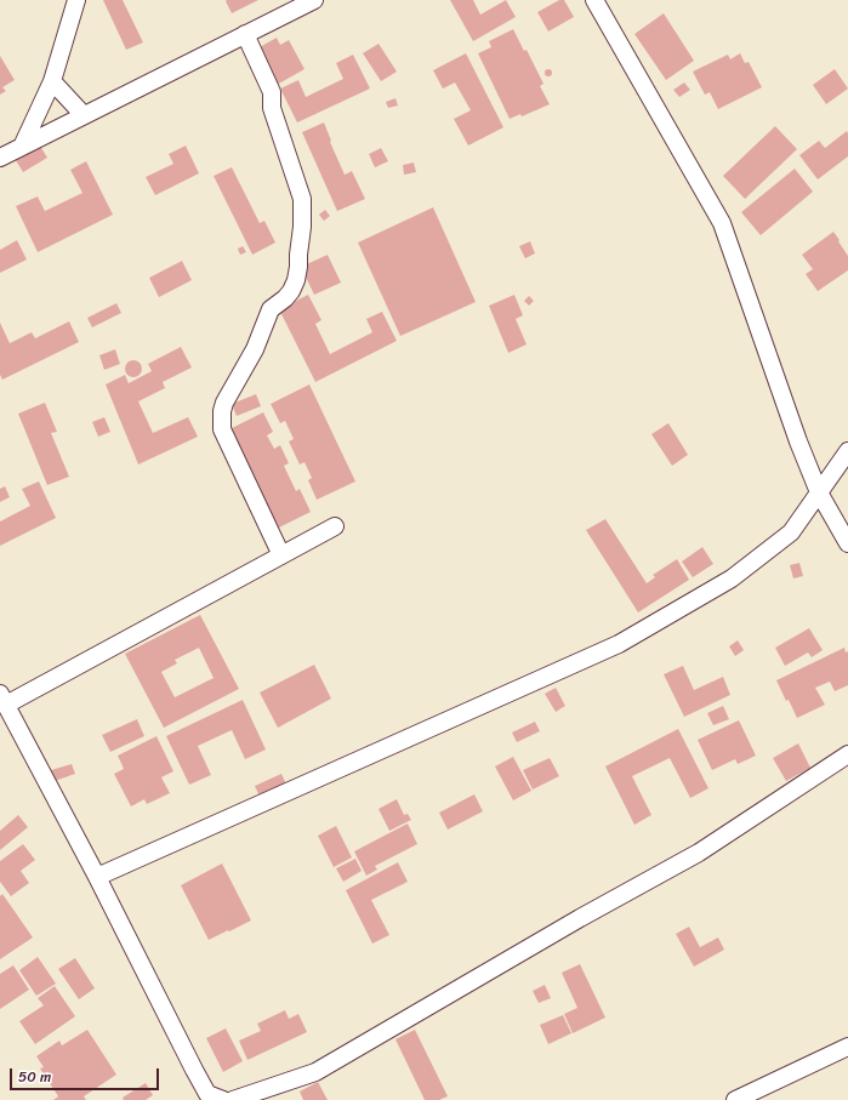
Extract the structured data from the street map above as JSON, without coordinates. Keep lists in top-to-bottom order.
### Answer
{
  "scale_bar": "50 m"
}
